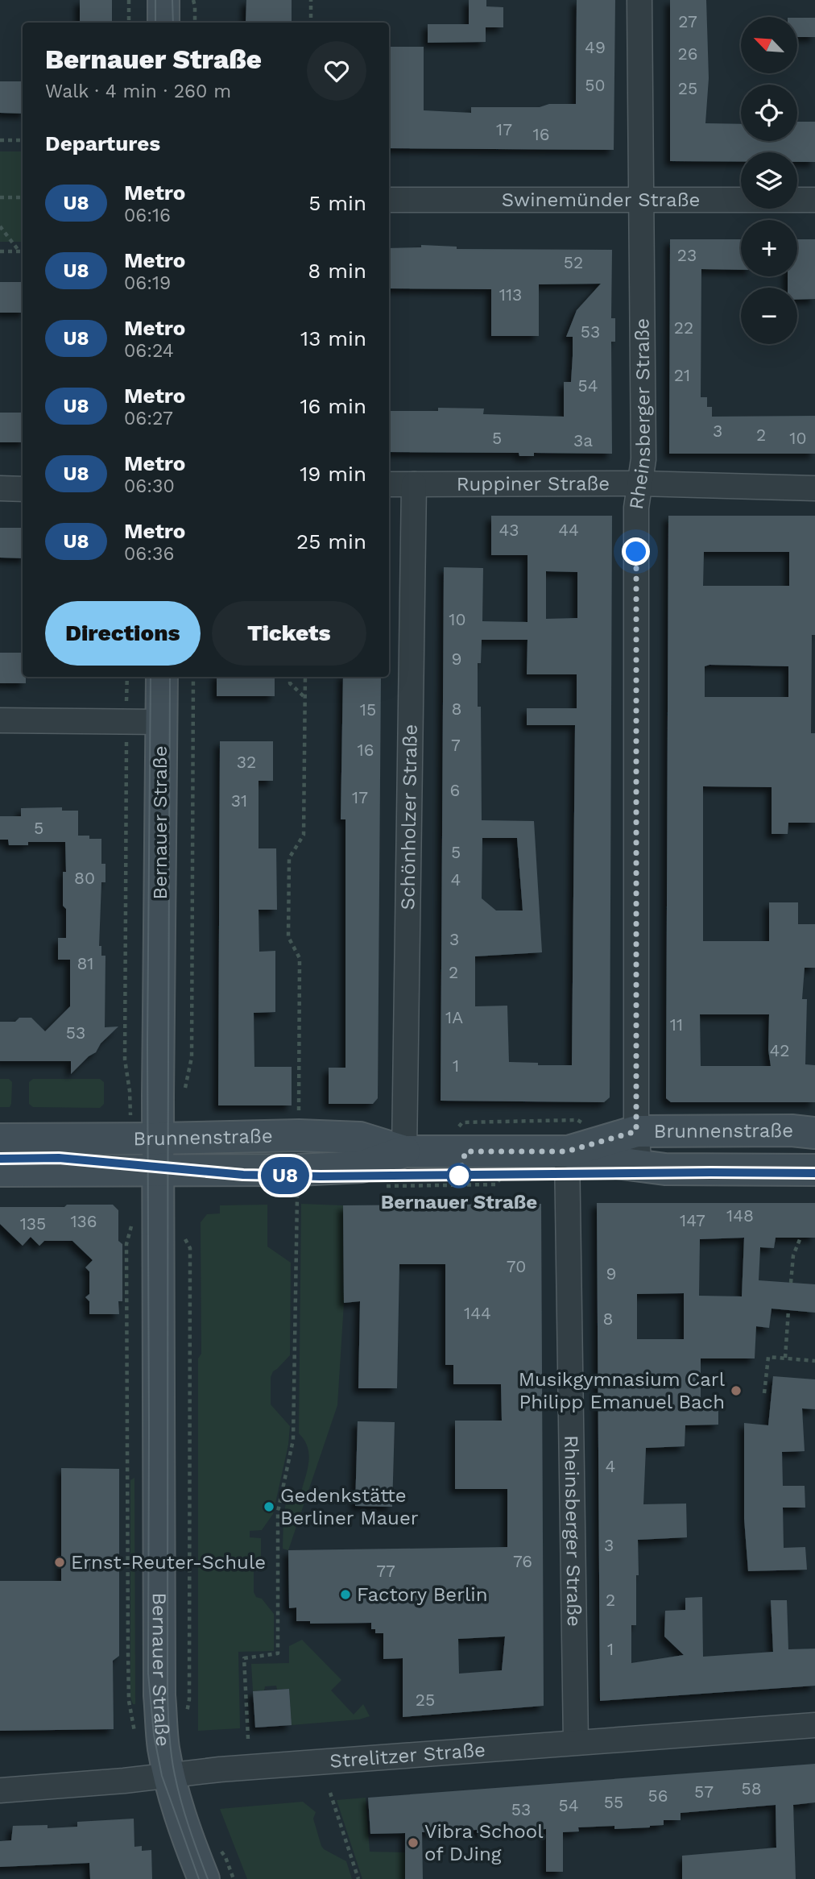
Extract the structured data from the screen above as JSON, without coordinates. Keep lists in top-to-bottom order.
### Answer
{
  "streets": {
    "main road": ["Bernauer Straße", "Brunnenstraße"],
    "street": [
      "Swinemünder Straße",
      "Rheinsberger Straße",
      "Ruppiner Straße",
      "Schönholzer Straße",
      "Strelitzer Straße"
    ]
  },
  "crossings": [
    ["Swinemünder Straße", "Rheinsberger Straße"],
    ["Rheinsberger Straße", "Ruppiner Straße"],
    ["Rheinsberger Straße", "Brunnenstraße"],
    ["Rheinsberger Straße", "Strelitzer Straße"],
    ["Ruppiner Straße", "Schönholzer Straße"],
    ["Schönholzer Straße", "Brunnenstraße"],
    ["Bernauer Straße", "Brunnenstraße"],
    ["Bernauer Straße", "Strelitzer Straße"]
  ],
  "places": [
    "Bernauer Straße",
    "Musikgymnasium Carl Philipp Emanuel Bach",
    "Gedenkstätte Berliner Mauer",
    "Ernst-Reuter-Schule",
    "Factory Berlin",
    "Vibra School of DJing"
  ],
  "lines": ["metro line U8"],
  "house_numbers": [
    "27",
    "49",
    "26",
    "50",
    "25",
    "17",
    "16",
    "23",
    "52",
    "113",
    "22",
    "53",
    "21",
    "54",
    "3",
    "2",
    "5",
    "10",
    "3a",
    "43",
    "44",
    "10",
    "9",
    "8",
    "15",
    "7",
    "16",
    "32",
    "6",
    "17",
    "31",
    "5",
    "5",
    "80",
    "4",
    "3",
    "81",
    "2",
    "1A",
    "11",
    "53",
    "42",
    "1",
    "148",
    "147",
    "136",
    "135",
    "70",
    "9",
    "144",
    "8",
    "4",
    "3",
    "76",
    "77",
    "2",
    "1",
    "25",
    "58",
    "57",
    "56",
    "55",
    "54",
    "53"
  ],
  "north": "top left",
  "page": {
    "on_map": "U8",
    "map_buttons": ["+", "−"],
    "heading": [
      ["Bernauer Straße", "Walk · 4 min · 260 m"],
      "Departures"
    ],
    "list": [
      {
        "mark": "U8",
        "name": "Metro",
        "note": "06:16",
        "value": "5 min"
      },
      {
        "mark": "U8",
        "name": "Metro",
        "note": "06:19",
        "value": "8 min"
      },
      {
        "mark": "U8",
        "name": "Metro",
        "note": "06:24",
        "value": "13 min"
      },
      {
        "mark": "U8",
        "name": "Metro",
        "note": "06:27",
        "value": "16 min"
      },
      {
        "mark": "U8",
        "name": "Metro",
        "note": "06:30",
        "value": "19 min"
      },
      {
        "mark": "U8",
        "name": "Metro",
        "note": "06:36",
        "value": "25 min"
      }
    ],
    "buttons": ["Directions", "Tickets"]
  }
}
